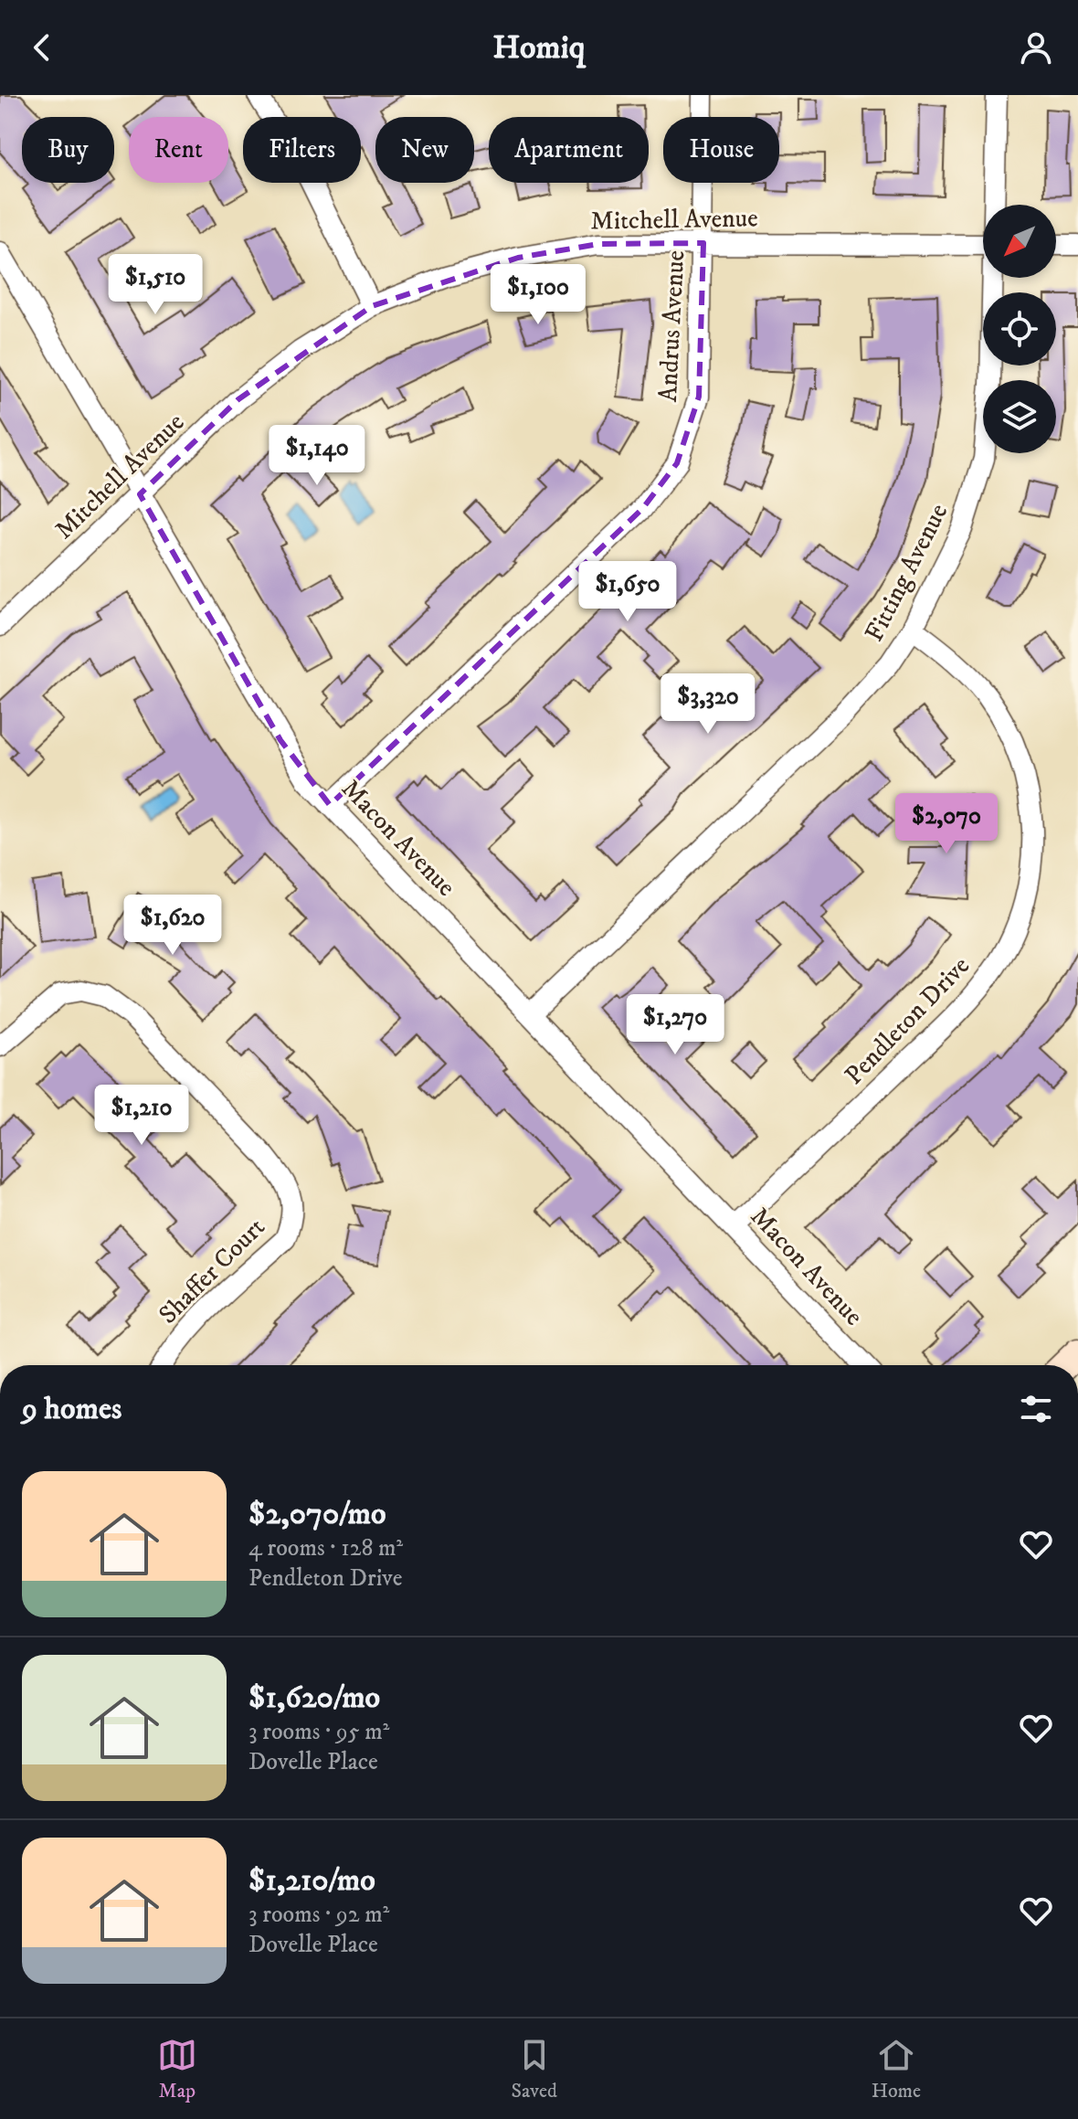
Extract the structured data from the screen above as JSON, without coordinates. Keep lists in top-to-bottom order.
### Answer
{
  "streets": {
    "street": [
      "Mitchell Avenue",
      "Andrus Avenue",
      "Fitting Avenue",
      "Macon Avenue",
      "Pendleton Drive",
      "Shaffer Court"
    ]
  },
  "crossings": [
    ["Mitchell Avenue", "Andrus Avenue"],
    ["Mitchell Avenue", "Macon Avenue"],
    ["Andrus Avenue", "Macon Avenue"],
    ["Fitting Avenue", "Macon Avenue"],
    ["Fitting Avenue", "Pendleton Drive"],
    ["Macon Avenue", "Pendleton Drive"]
  ],
  "north": "bottom left",
  "page": {
    "header": "Homiq",
    "chip": [
      "Buy",
      "Rent",
      "Filters",
      "New",
      "Apartment",
      "House"
    ],
    "price": [
      "$1,510",
      "$1,100",
      "$1,140",
      "$1,650",
      "$3,320",
      "$2,070",
      "$1,620",
      "$1,270",
      "$1,210"
    ],
    "heading": "9 homes",
    "list": [
      {
        "name": "$2,070/mo",
        "note": "4 rooms · 128 m² · Pendleton Drive"
      },
      {
        "name": "$1,620/mo",
        "note": "3 rooms · 95 m² · Dovelle Place"
      },
      {
        "name": "$1,210/mo",
        "note": "3 rooms · 92 m² · Dovelle Place"
      }
    ],
    "tabs": ["Map", "Saved", "Home"]
  }
}
